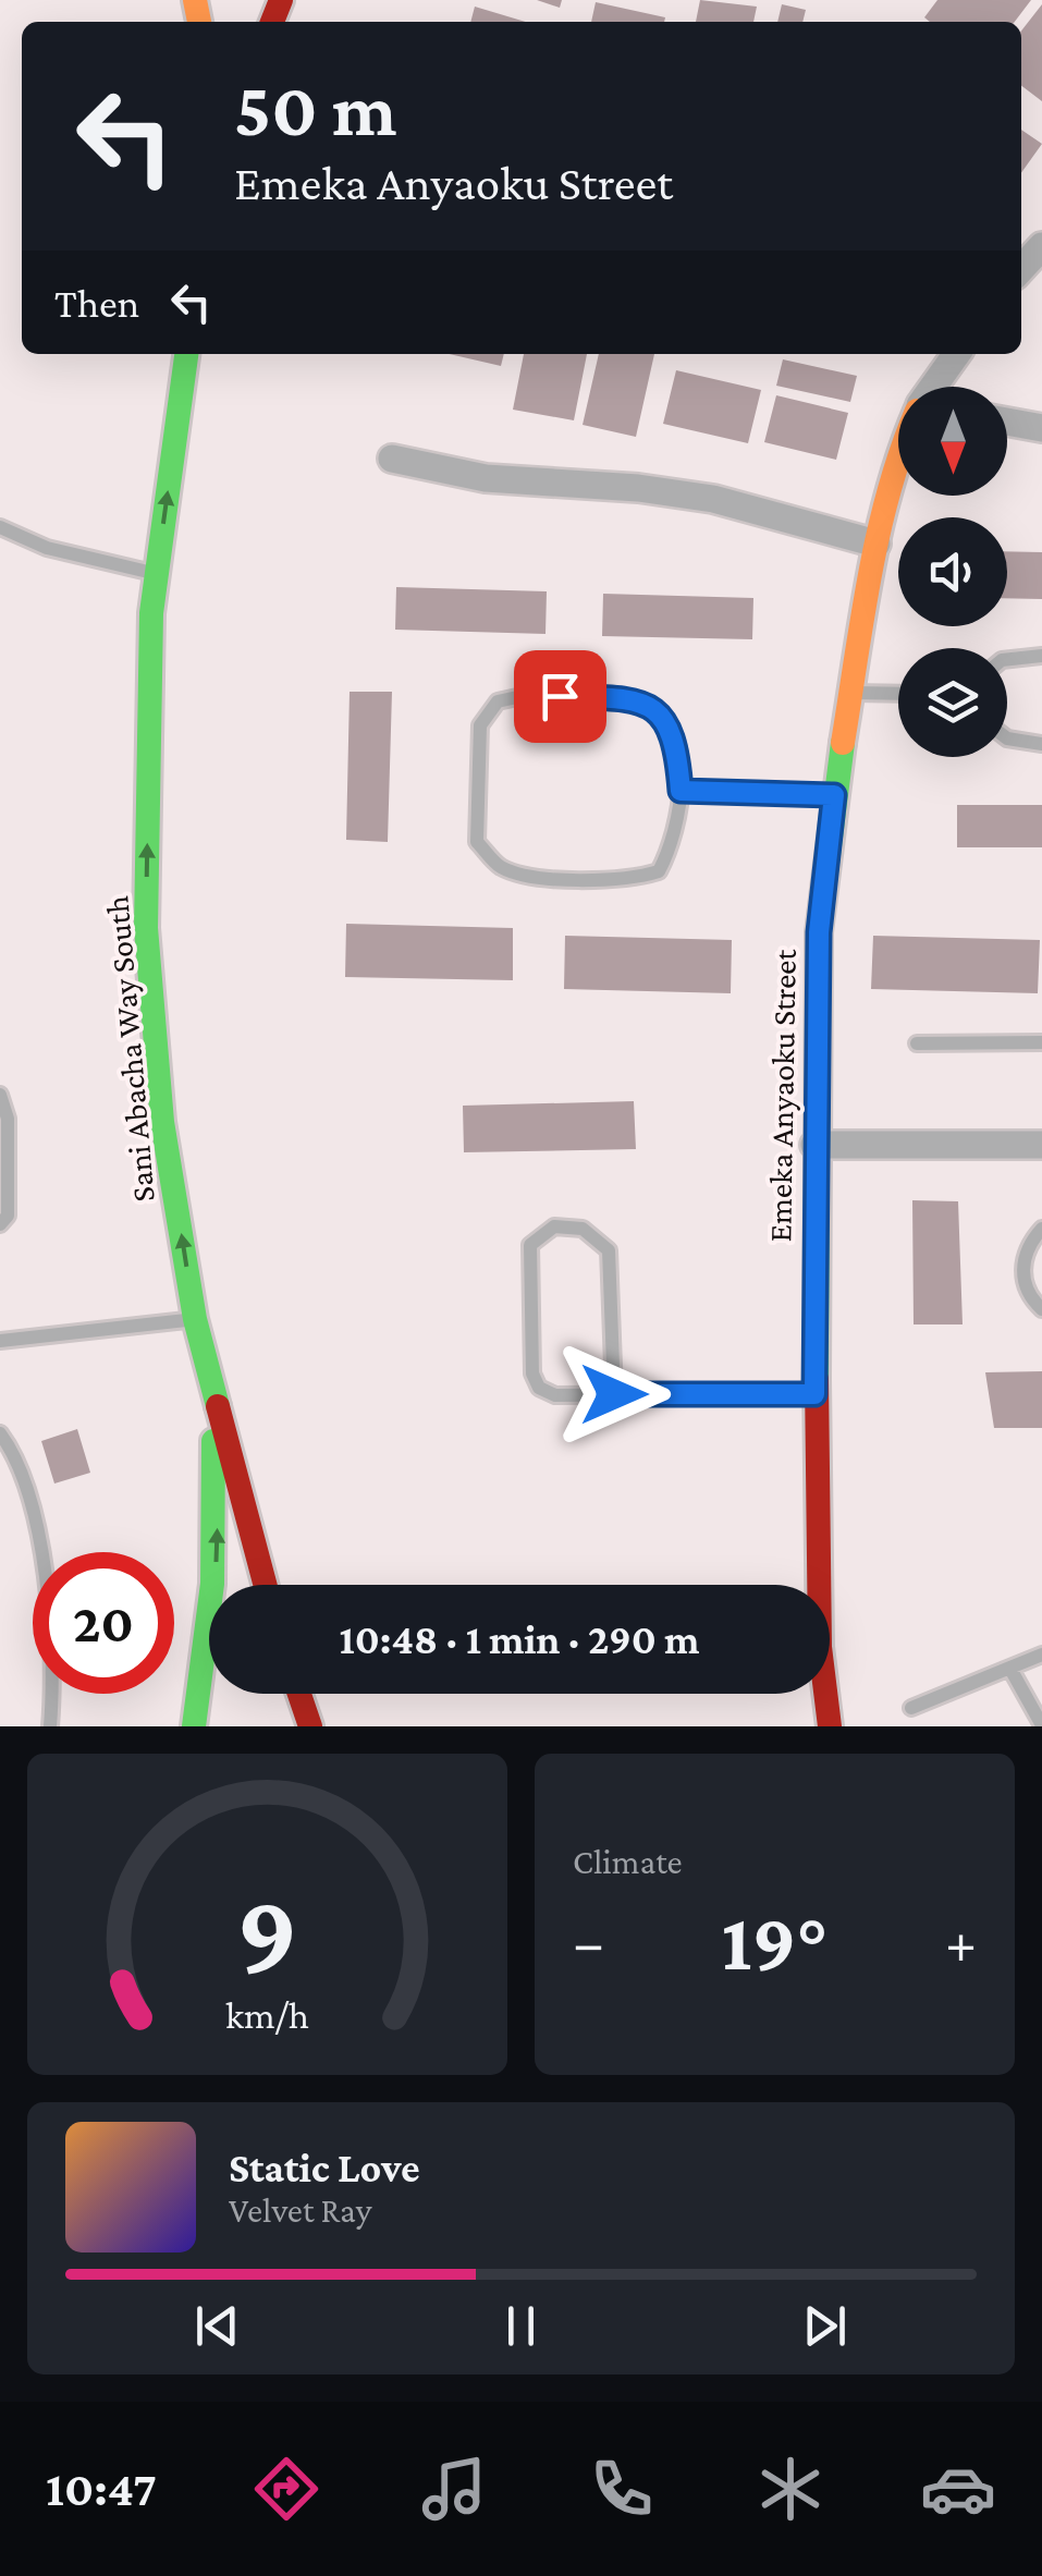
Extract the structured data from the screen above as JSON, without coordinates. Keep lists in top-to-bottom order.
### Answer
{
  "streets": {
    "main road": ["Sani Abacha Way South", "Emeka Anyaoku Street"]
  },
  "one_way": ["Sani Abacha Way South"],
  "north": "bottom",
  "page": {
    "turn": ["50 m", "Emeka Anyaoku Street"],
    "then": "Then",
    "limit": "20",
    "trip": "10:48 · 1 min · 290 m",
    "tile": "Climate",
    "heat": ["−", "19°", "+"],
    "song": ["Static Love", "Velvet Ray"],
    "tabs": "10:47",
    "gauge": ["9", "km/h"]
  }
}
